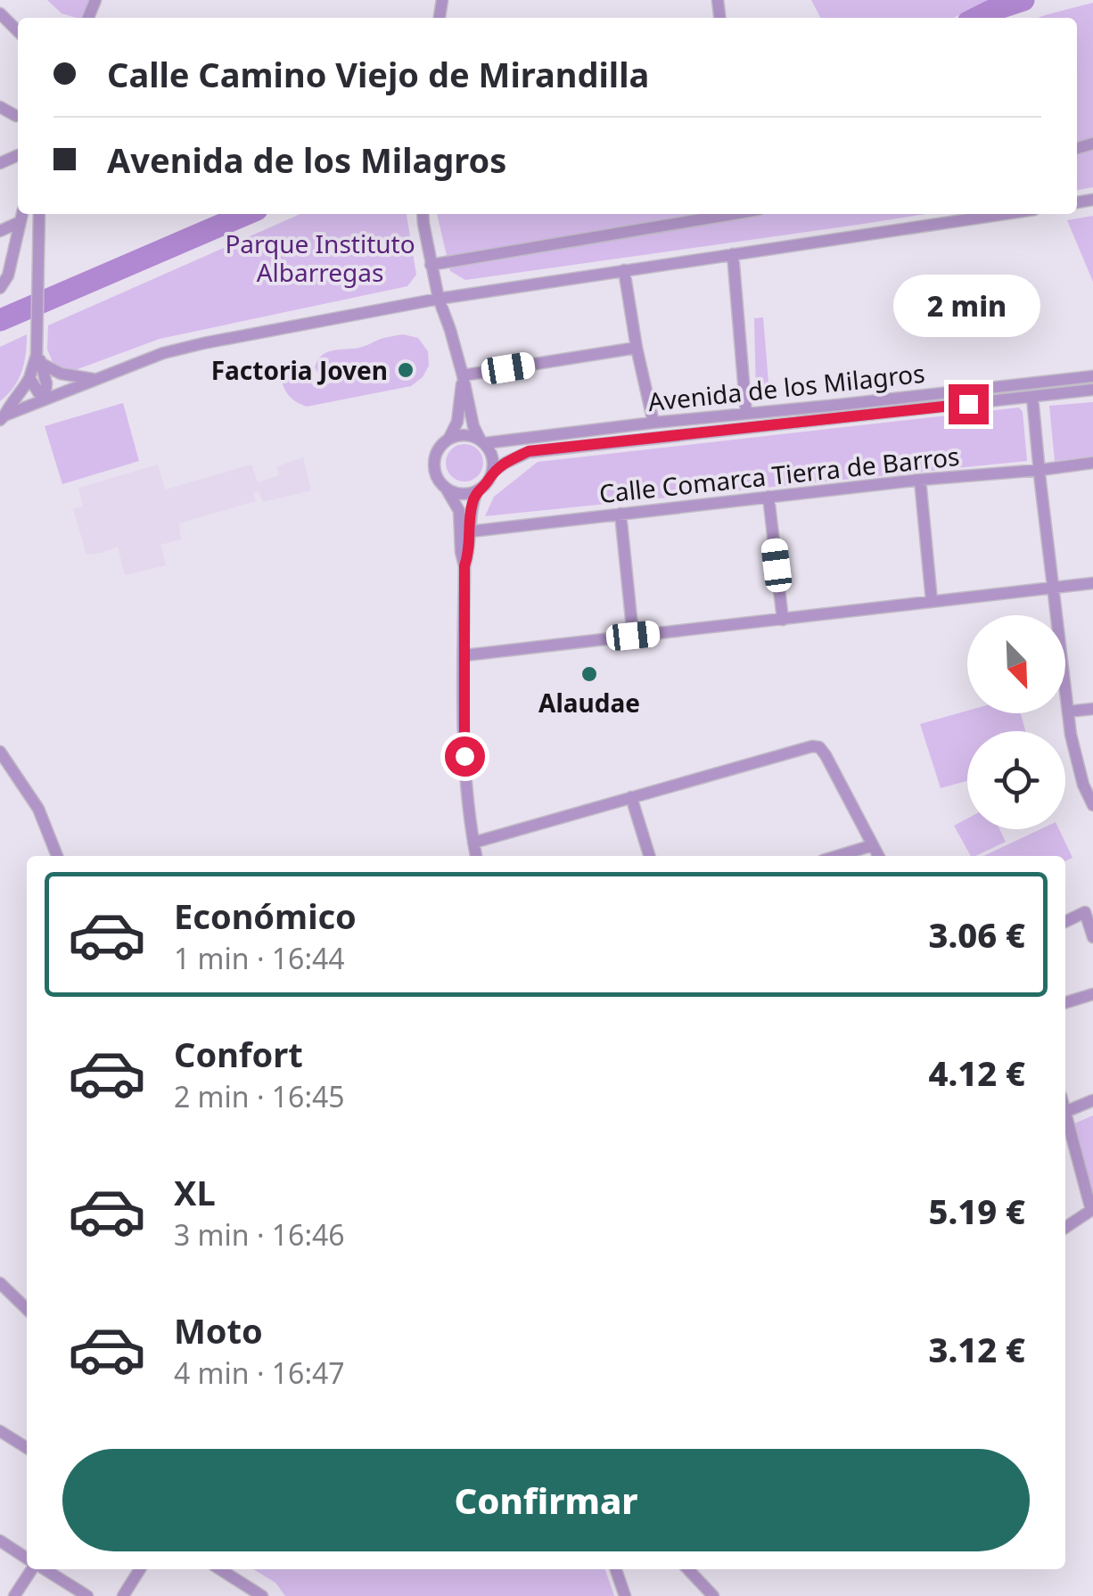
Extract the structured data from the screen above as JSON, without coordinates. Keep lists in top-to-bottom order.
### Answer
{
  "streets": {
    "street": ["Avenida de los Milagros", "Calle Comarca Tierra de Barros"]
  },
  "parks": ["Parque Instituto Albarregas"],
  "places": ["Factoria Joven", "Alaudae"],
  "north": "bottom right",
  "page": {
    "banner": ["Calle Camino Viejo de Mirandilla", "Avenida de los Milagros"],
    "bubble": "2 min",
    "list": [
      {
        "name": "Económico",
        "note": "1 min · 16:44",
        "value": "3.06 €"
      },
      {
        "name": "Confort",
        "note": "2 min · 16:45",
        "value": "4.12 €"
      },
      {
        "name": "XL",
        "note": "3 min · 16:46",
        "value": "5.19 €"
      },
      {
        "name": "Moto",
        "note": "4 min · 16:47",
        "value": "3.12 €"
      }
    ],
    "buttons": "Confirmar"
  }
}
